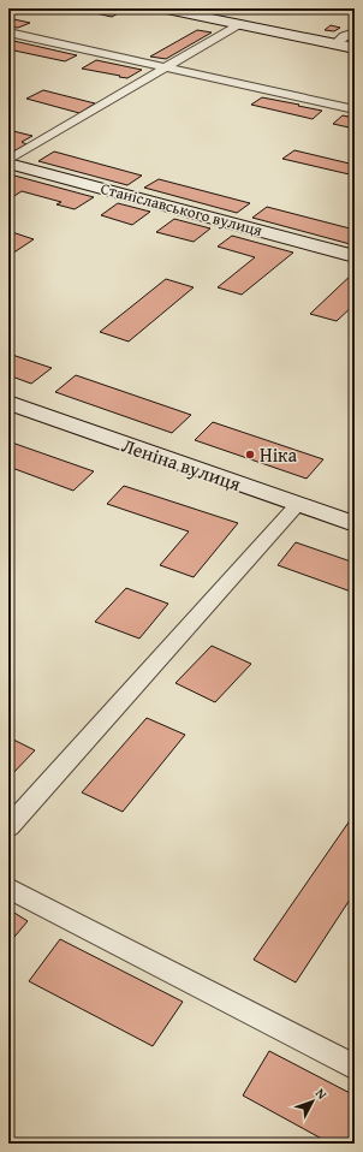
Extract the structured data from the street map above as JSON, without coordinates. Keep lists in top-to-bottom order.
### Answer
{
  "streets": {
    "street": ["Станіславського вулиця", "Леніна вулиця"]
  },
  "places": ["Ніка"],
  "north": "top right"
}
